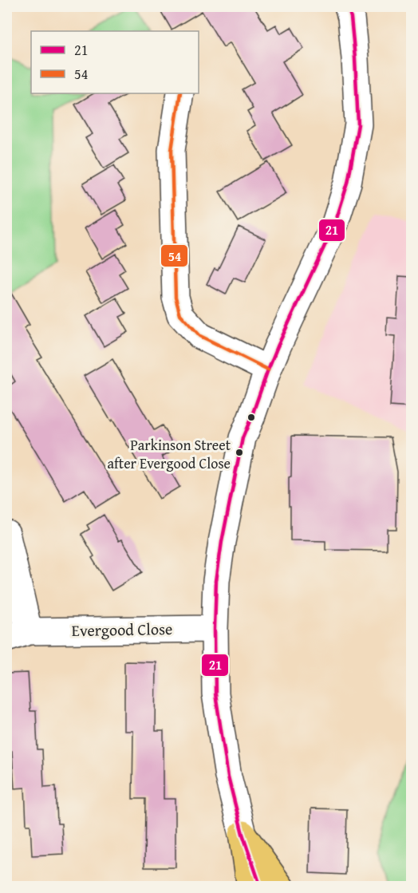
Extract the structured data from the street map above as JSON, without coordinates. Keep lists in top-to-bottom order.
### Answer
{
  "streets": {
    "street": ["Evergood Close"]
  },
  "places": ["Parkinson Street after Evergood Close"],
  "lines": ["transit line 21", "transit line 54"],
  "legend": ["21", "54"]
}
